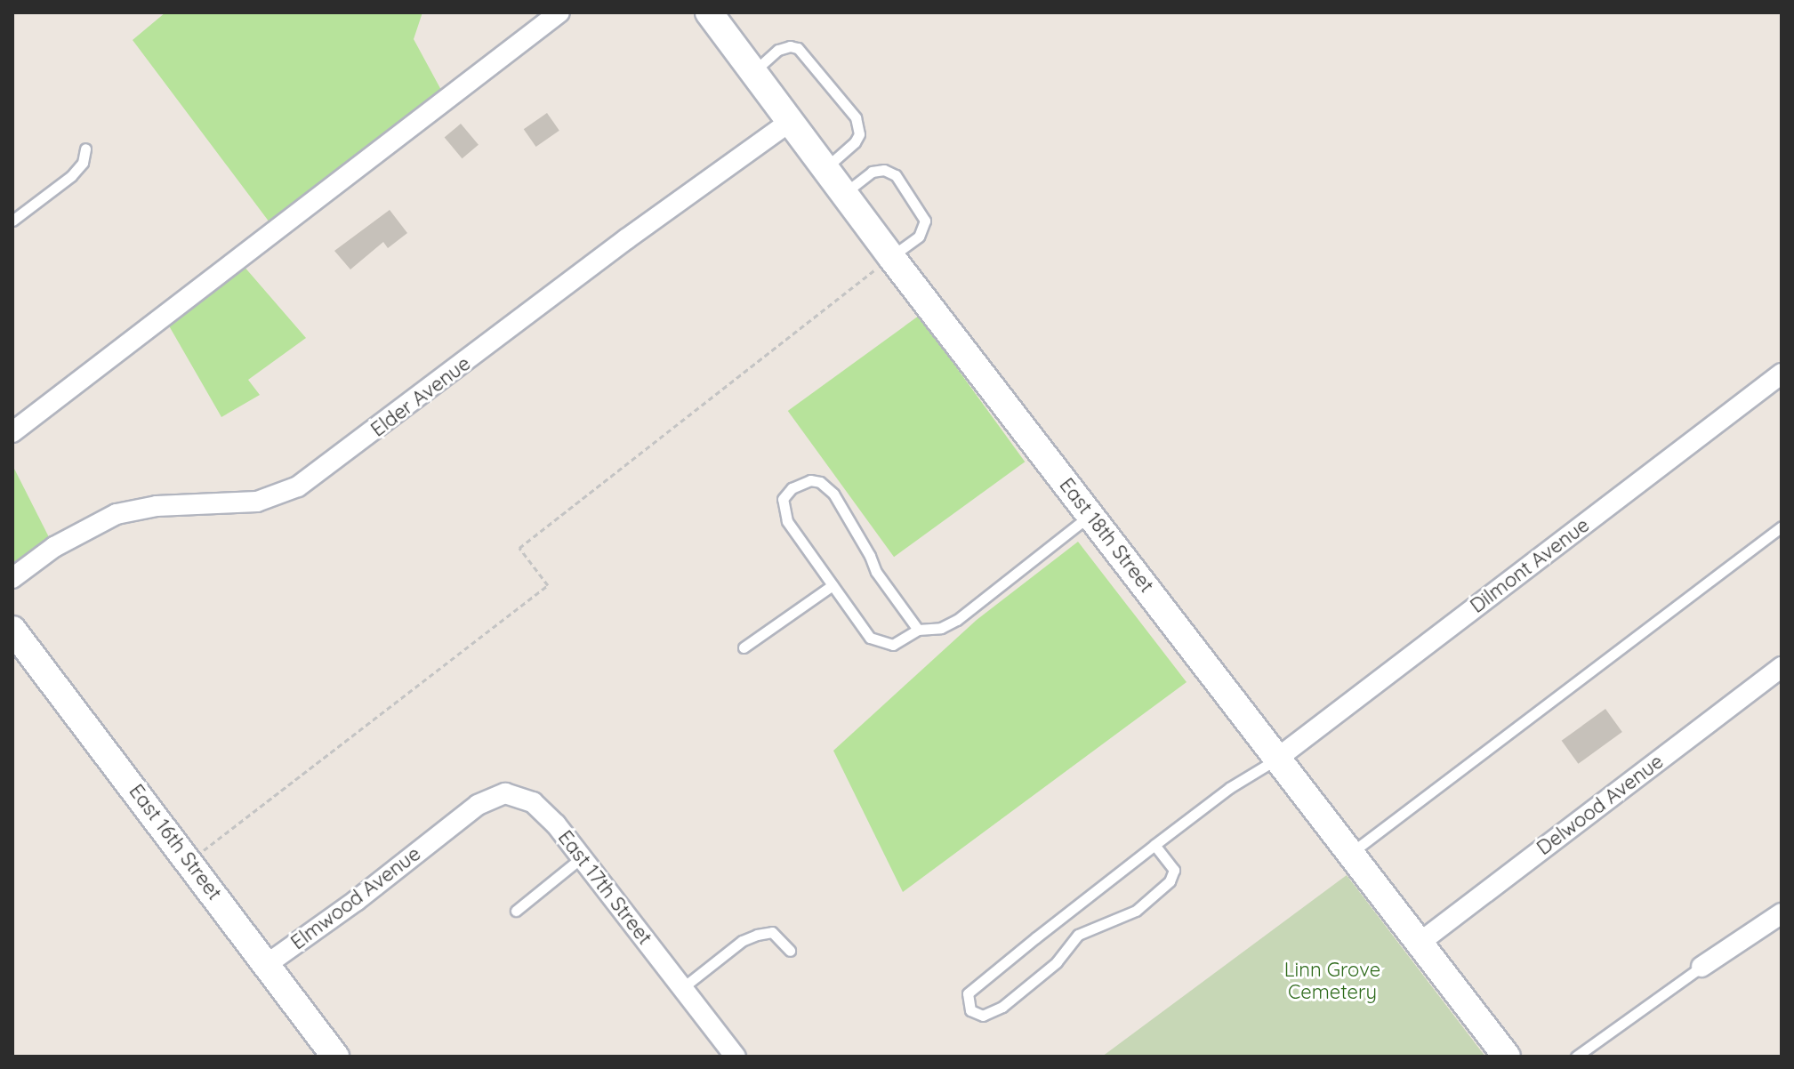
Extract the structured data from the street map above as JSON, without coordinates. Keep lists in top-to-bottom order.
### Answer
{
  "streets": {
    "street": [
      "Elder Avenue",
      "East 18th Street",
      "Dilmont Avenue",
      "Delwood Avenue",
      "East 16th Street",
      "East 17th Street",
      "Elmwood Avenue"
    ]
  },
  "crossings": [
    ["Elder Avenue", "East 18th Street"],
    ["East 18th Street", "Dilmont Avenue"],
    ["East 18th Street", "Delwood Avenue"],
    ["East 16th Street", "Elmwood Avenue"],
    ["East 17th Street", "Elmwood Avenue"]
  ],
  "parks": ["Linn Grove Cemetery"]
}
